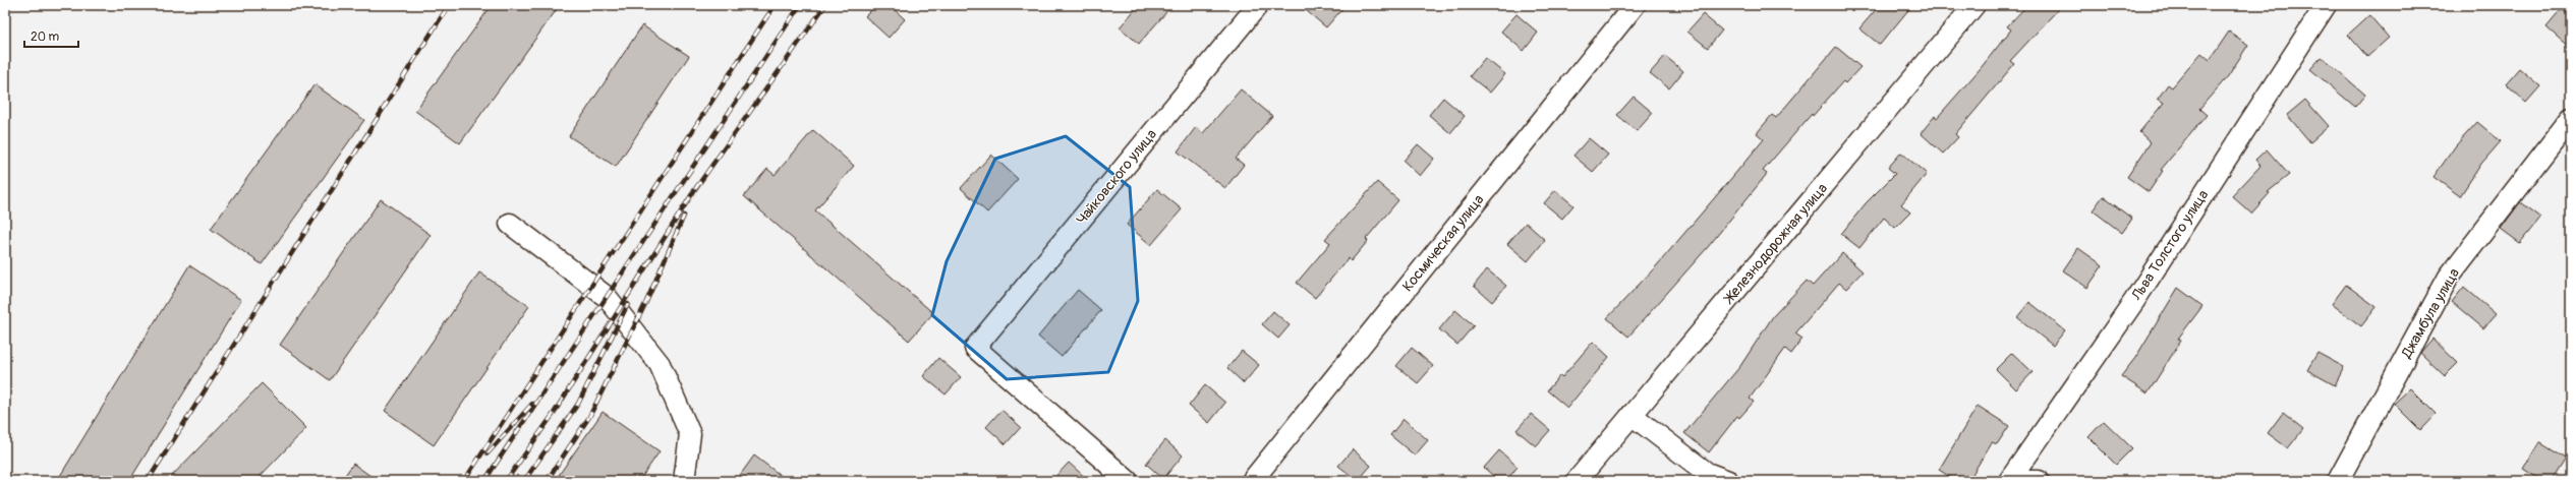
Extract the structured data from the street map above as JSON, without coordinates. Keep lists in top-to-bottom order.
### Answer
{
  "streets": {
    "street": [
      "Чайковского улица",
      "Космическая улица",
      "Железнодорожная улица",
      "Льва Толстого улица",
      "Джамбула улица"
    ]
  },
  "scale_bar": "20 m"
}
